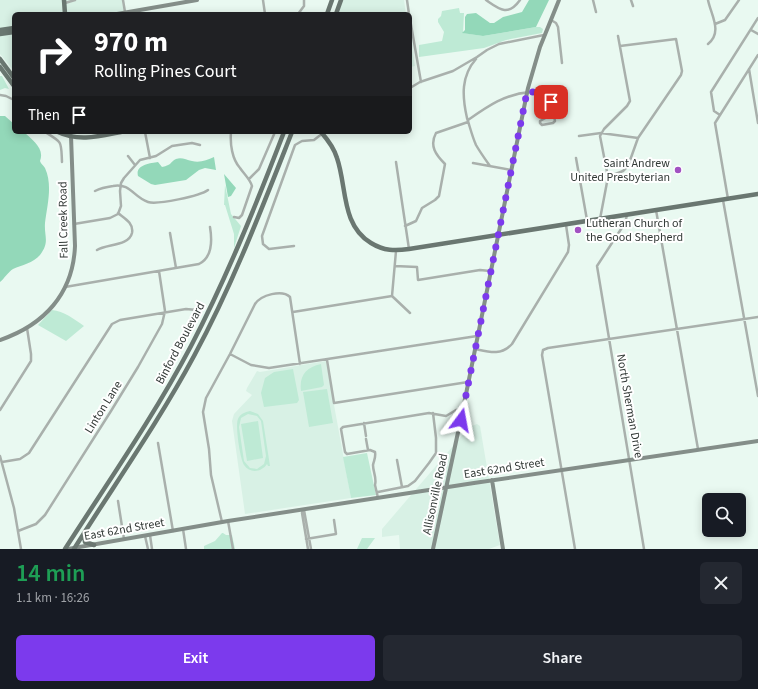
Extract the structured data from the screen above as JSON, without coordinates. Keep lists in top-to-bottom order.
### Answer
{
  "streets": {
    "main road": ["Binford Boulevard"],
    "street": [
      "Fall Creek Road",
      "North Sherman Drive",
      "Linton Lane",
      "East 62nd Street",
      "Allisonville Road"
    ]
  },
  "crossings": [
    ["Binford Boulevard", "East 62nd Street"],
    ["North Sherman Drive", "East 62nd Street"],
    ["East 62nd Street", "Allisonville Road"]
  ],
  "places": ["Saint Andrew United Presbyterian", "Lutheran Church of the Good Shepherd"],
  "page": {
    "turn": ["970 m", "Rolling Pines Court"],
    "then": "Then",
    "heading": ["14 min", "1.1 km · 16:26"],
    "buttons": ["Exit", "Share"]
  }
}
